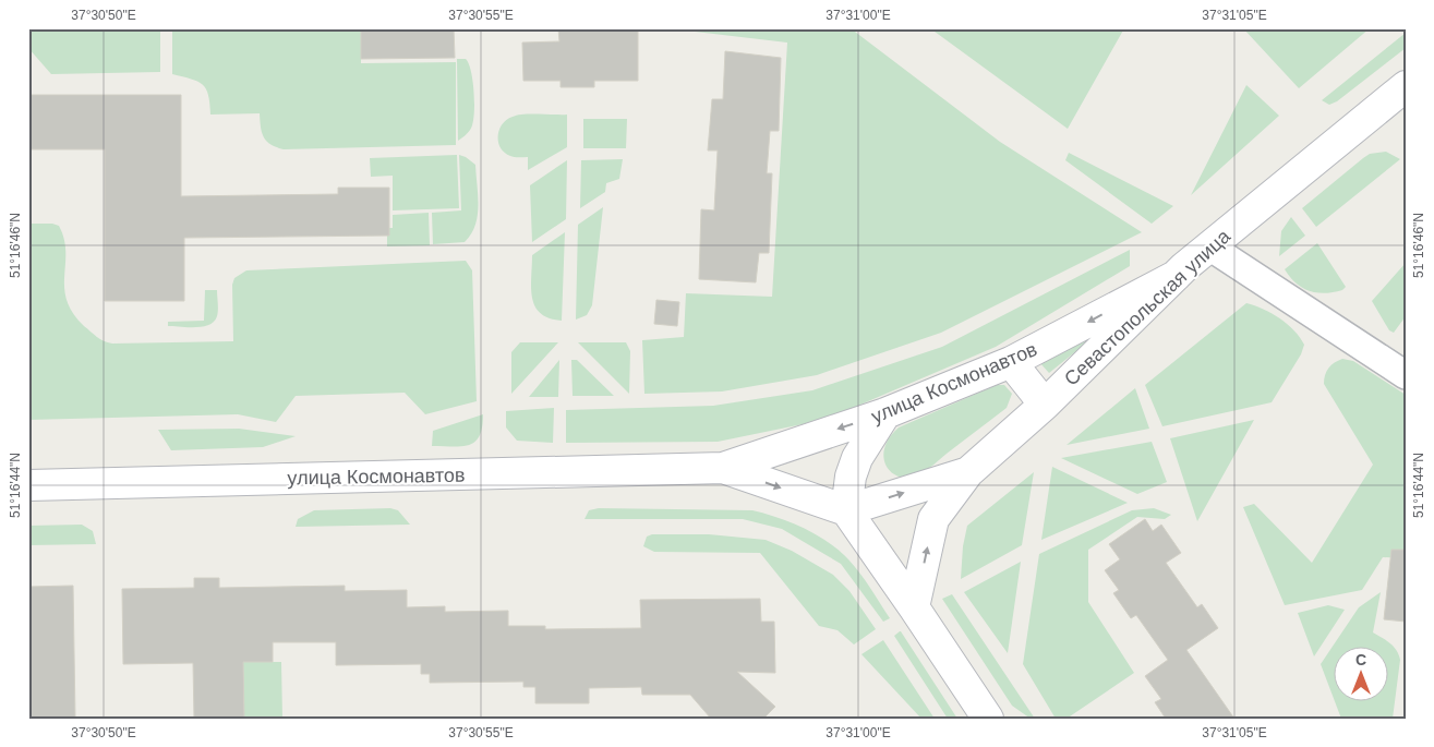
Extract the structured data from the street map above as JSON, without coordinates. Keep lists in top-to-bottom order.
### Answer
{
  "streets": {
    "main road": ["Севастопольская улица", "улица Космонавтов"]
  },
  "crossings": [
    ["Севастопольская улица", "улица Космонавтов"]
  ],
  "north": "top",
  "coordinates": [
    "37°30'50\"E",
    "37°30'55\"E",
    "37°31'00\"E",
    "37°31'05\"E",
    "51°16'46\"N",
    "51°16'44\"N"
  ]
}
